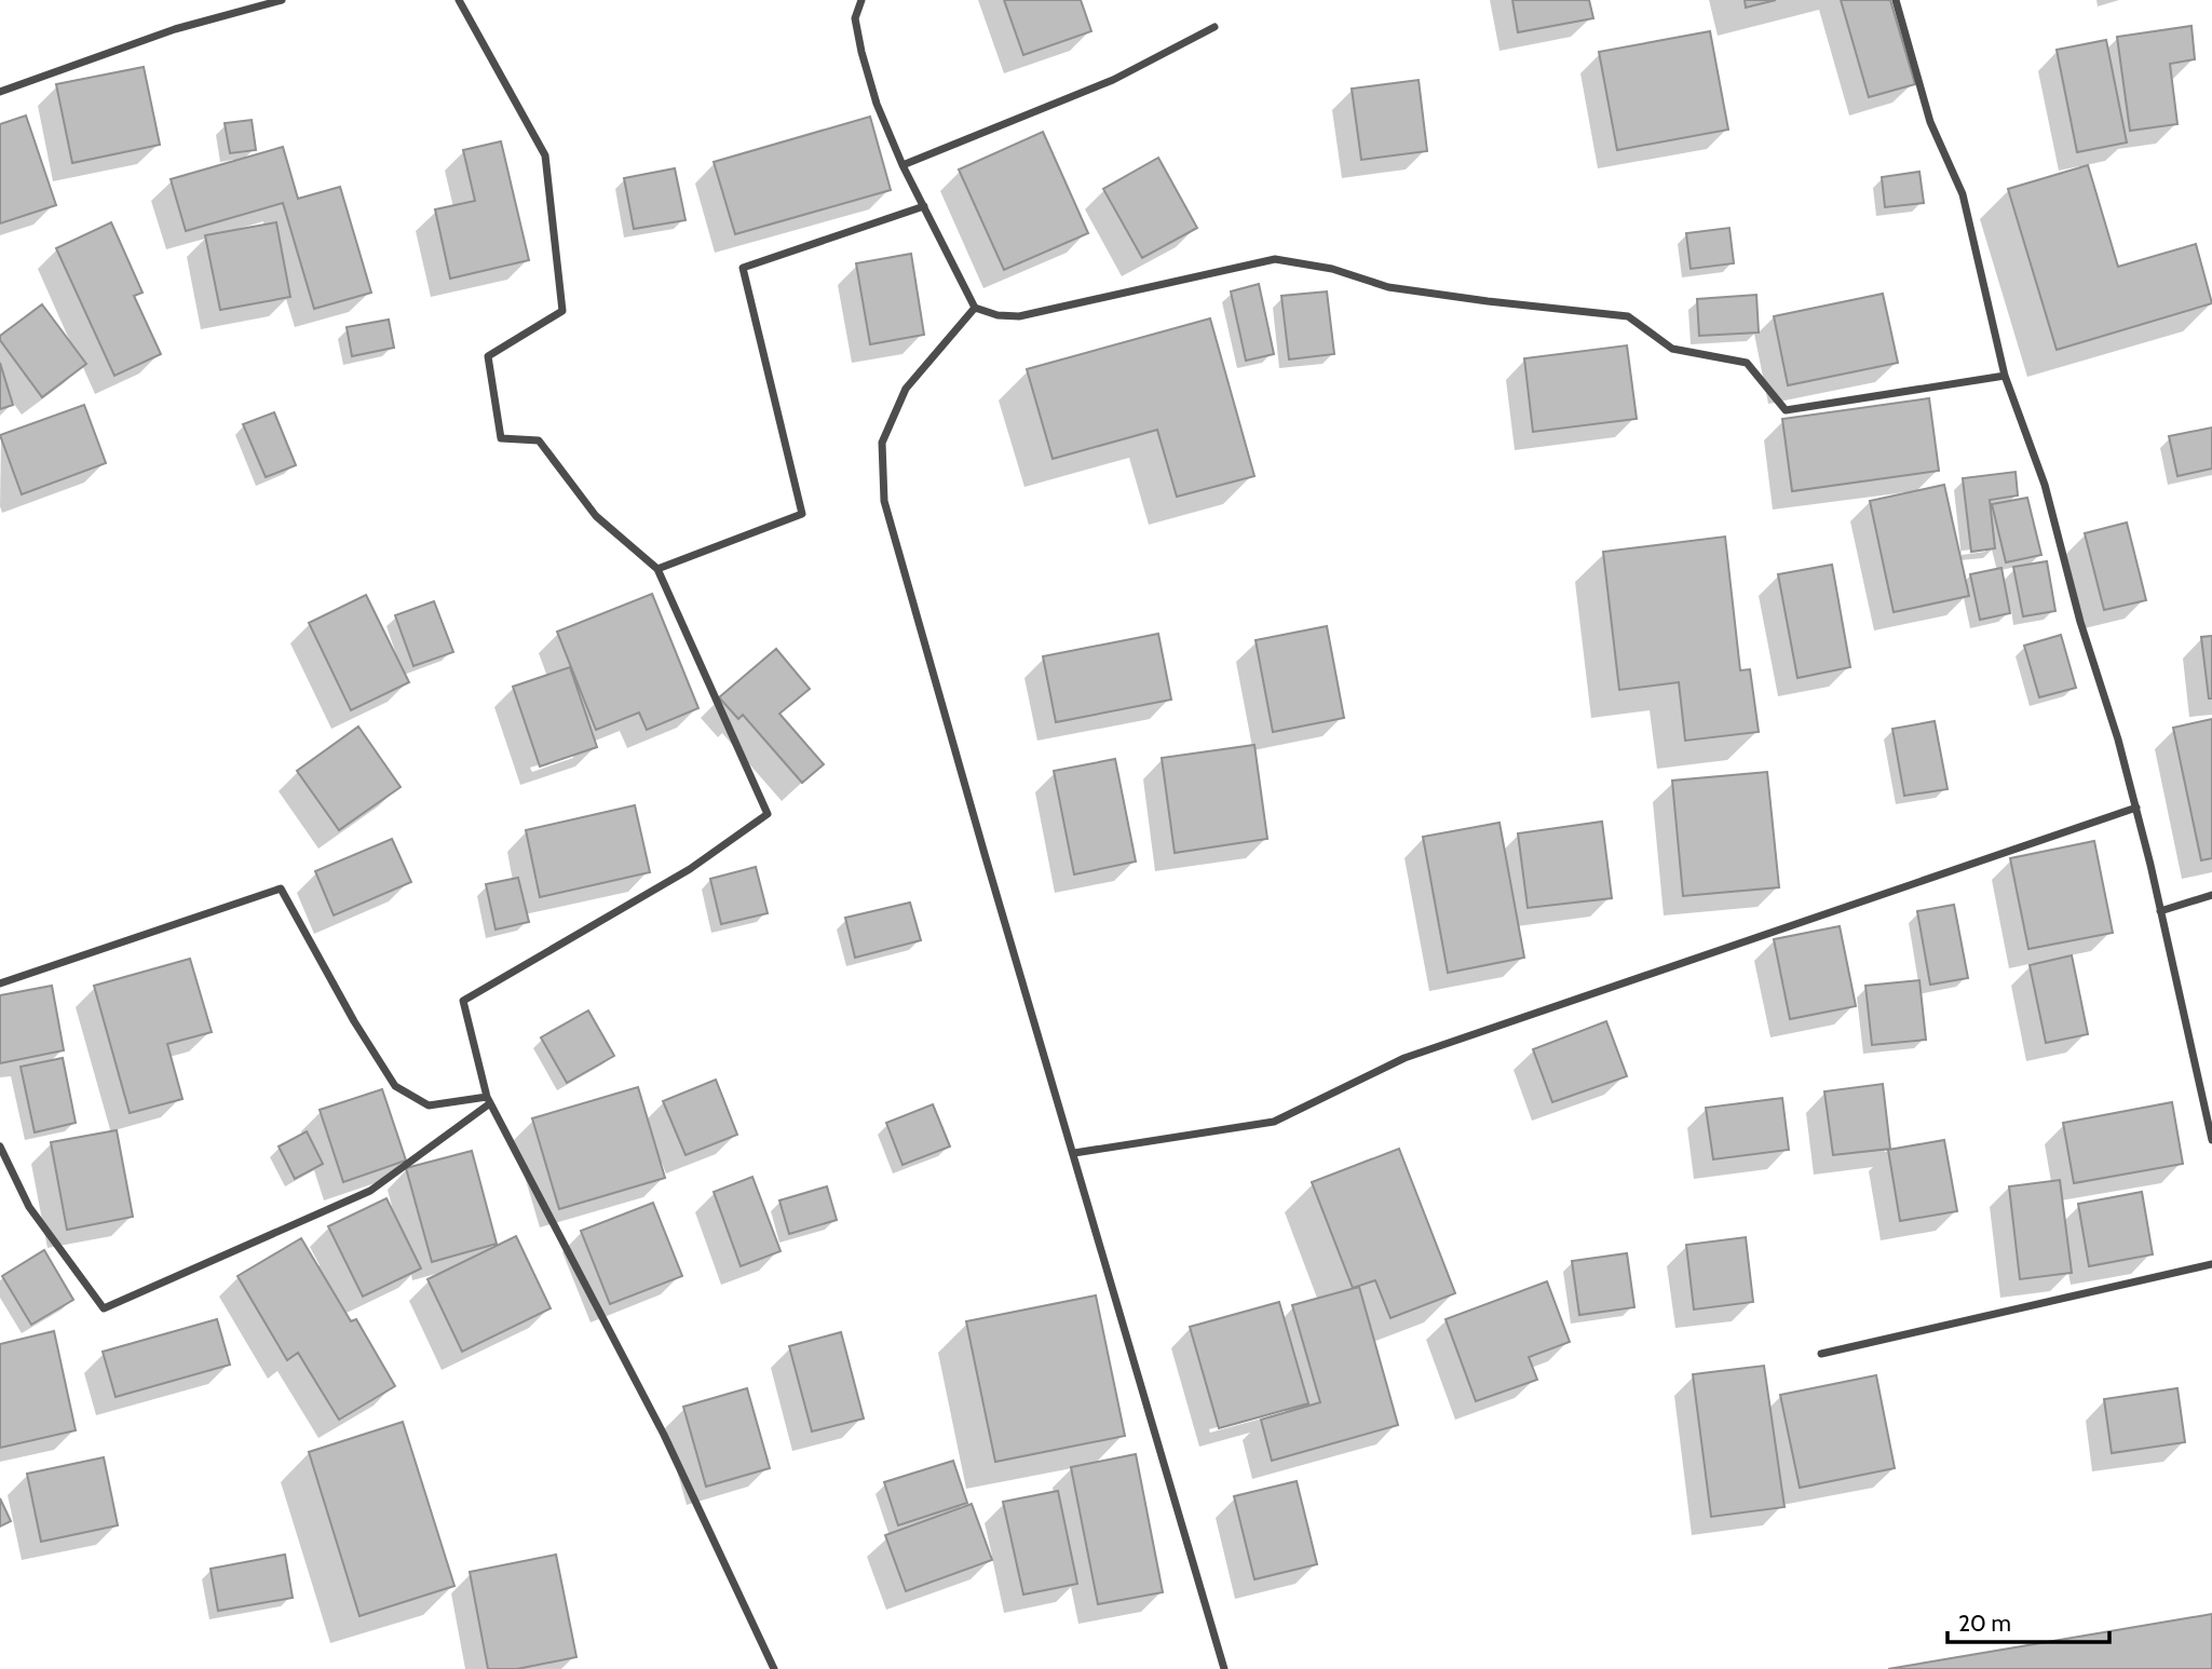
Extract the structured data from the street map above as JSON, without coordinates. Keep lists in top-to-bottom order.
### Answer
{
  "scale_bar": "20 m"
}
